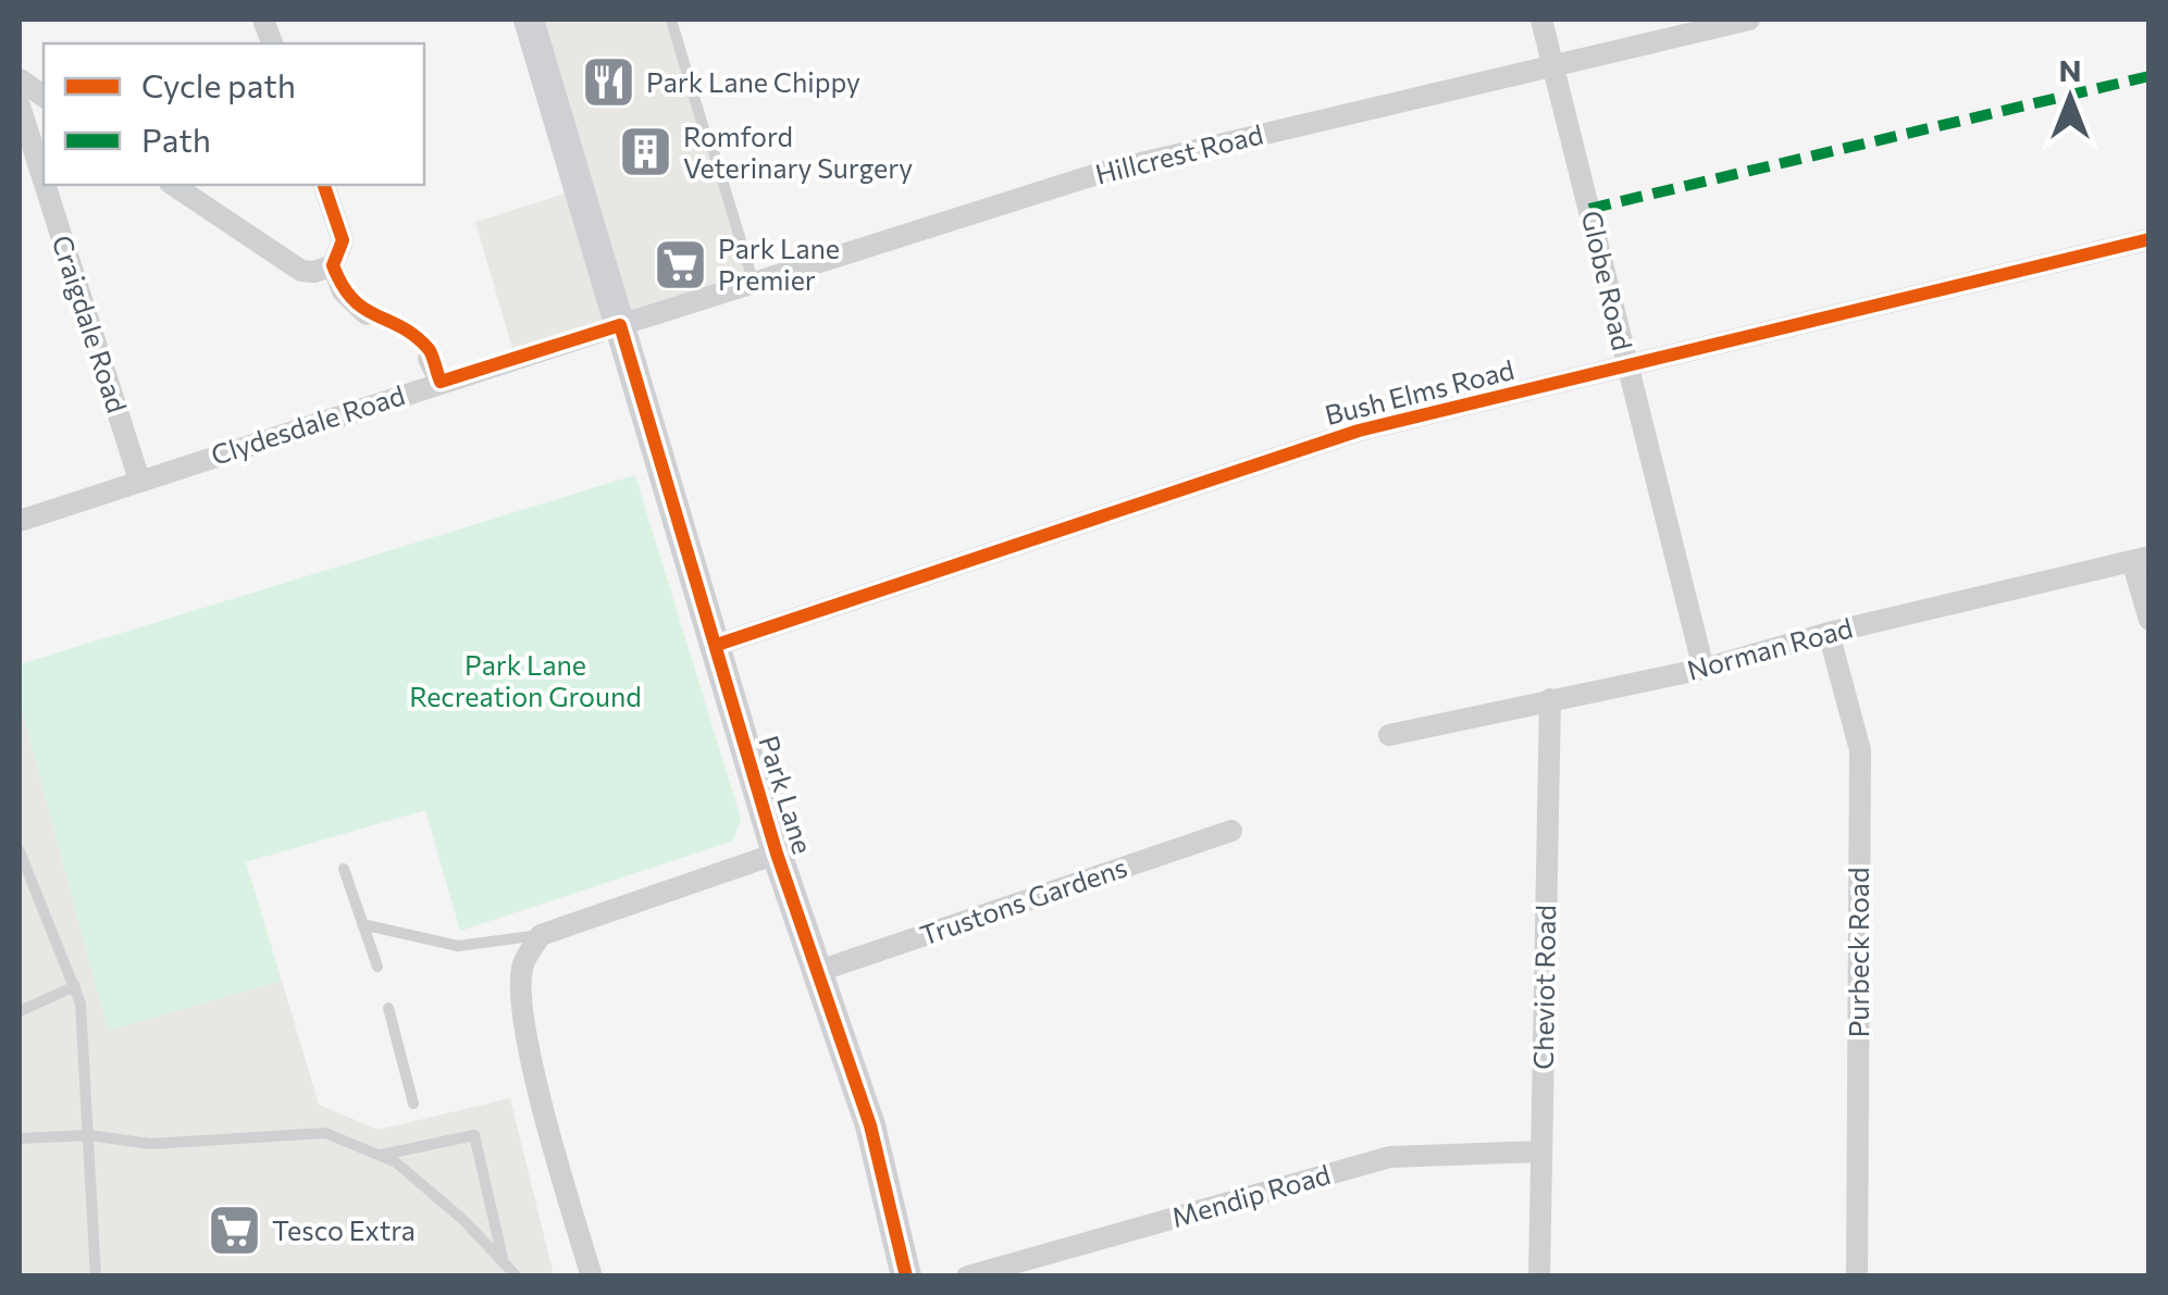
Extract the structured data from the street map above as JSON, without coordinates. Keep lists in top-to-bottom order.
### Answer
{
  "streets": {
    "street": [
      "Hillcrest Road",
      "Globe Road",
      "Craigdale Road",
      "Bush Elms Road",
      "Clydesdale Road",
      "Norman Road",
      "Park Lane",
      "Trustons Gardens",
      "Purbeck Road",
      "Cheviot Road",
      "Mendip Road"
    ]
  },
  "crossings": [
    ["Hillcrest Road", "Globe Road"],
    ["Hillcrest Road", "Clydesdale Road"],
    ["Hillcrest Road", "Park Lane"],
    ["Globe Road", "Bush Elms Road"],
    ["Globe Road", "Norman Road"],
    ["Craigdale Road", "Clydesdale Road"],
    ["Bush Elms Road", "Park Lane"],
    ["Clydesdale Road", "Park Lane"],
    ["Norman Road", "Purbeck Road"],
    ["Norman Road", "Cheviot Road"],
    ["Park Lane", "Trustons Gardens"],
    ["Cheviot Road", "Mendip Road"]
  ],
  "parks": ["Park Lane Recreation Ground"],
  "places": {
    "restaurant": ["Park Lane Chippy"],
    "building": ["Romford Veterinary Surgery"],
    "supermarket": ["Park Lane Premier", "Tesco Extra"]
  },
  "legend": ["Cycle path", "Path"],
  "north": "top"
}
